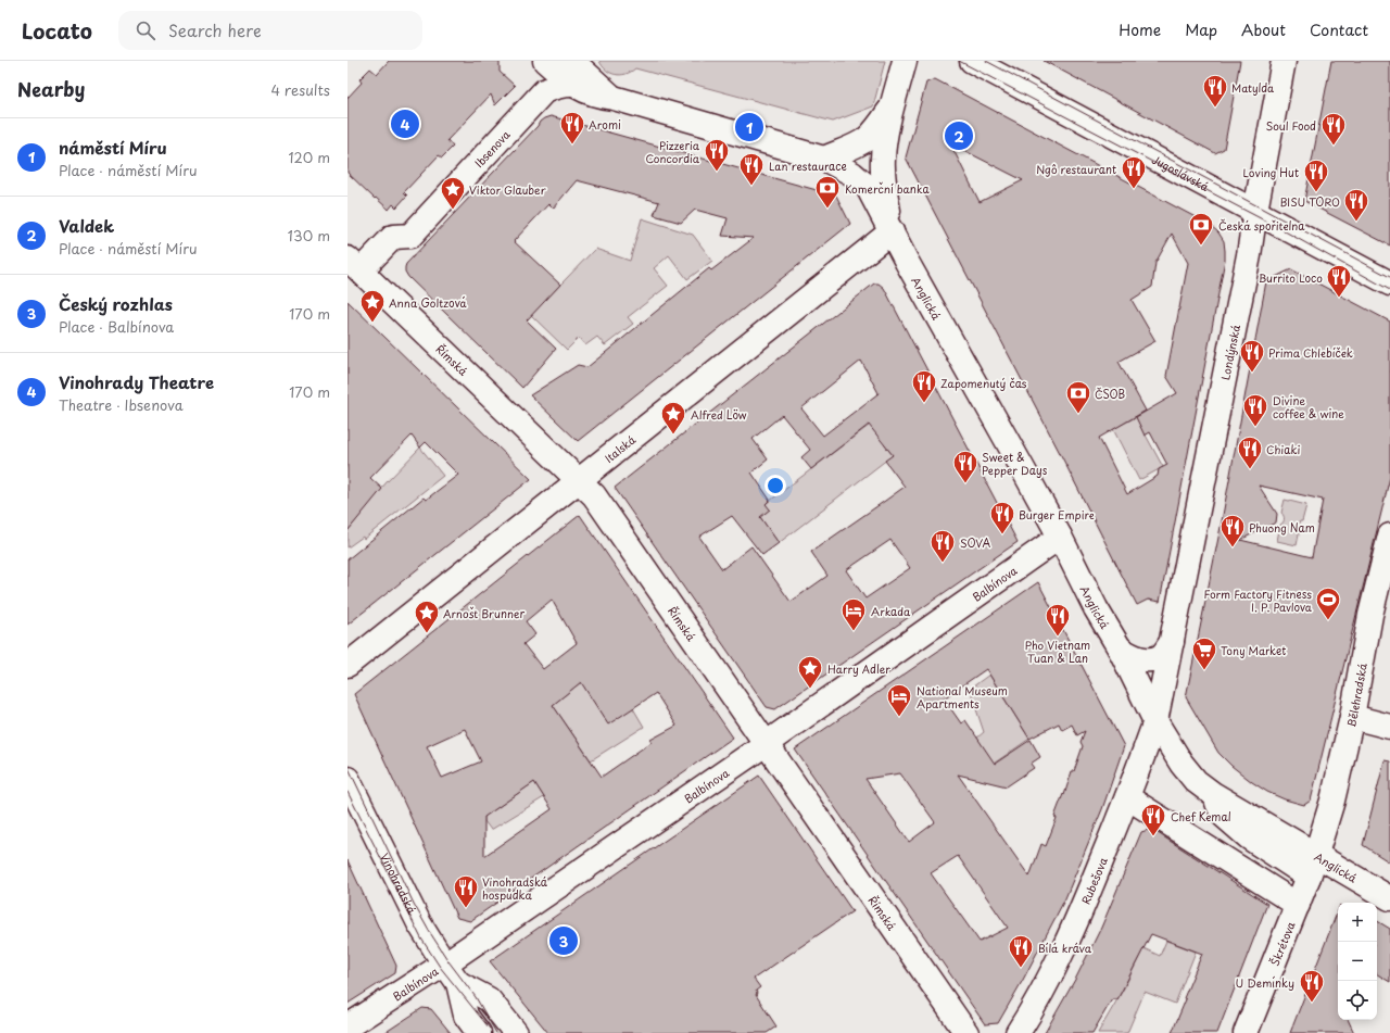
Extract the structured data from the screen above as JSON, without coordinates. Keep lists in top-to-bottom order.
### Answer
{
  "streets": {
    "street": [
      "Ibsenova",
      "Jugoslávská",
      "Anglická",
      "Londýnská",
      "Římská",
      "Italská",
      "Balbínova",
      "Bělehradská",
      "Rubešova",
      "Vinohradská",
      "Škrétova"
    ]
  },
  "crossings": [
    ["Ibsenova", "Anglická"],
    ["Ibsenova", "Římská"],
    ["Jugoslávská", "Londýnská"],
    ["Anglická", "Londýnská"],
    ["Anglická", "Italská"],
    ["Anglická", "Balbínova"],
    ["Anglická", "Bělehradská"],
    ["Anglická", "Rubešova"],
    ["Anglická", "Škrétova"],
    ["Londýnská", "Rubešova"],
    ["Římská", "Italská"],
    ["Římská", "Balbínova"],
    ["Balbínova", "Vinohradská"],
    ["Bělehradská", "Škrétova"]
  ],
  "places": {
    "restaurant": [
      "Matylda",
      "Aromi",
      "Soul Food",
      "Pizzeria Concordia",
      "Lan restaurace",
      "Ngô restaurant",
      "Loving Hut",
      "BISU TORO",
      "Burrito Loco",
      "Prima Chlebíček",
      "Zapomenutý čas",
      "Divine coffee & wine",
      "Chiaki",
      "Sweet & Pepper Days",
      "Burger Empire",
      "Phuong Nam",
      "SOVA",
      "Pho Vietnam Tuan & Lan",
      "Chef Kemal",
      "Vinohradská hospůdka",
      "Bílá kráva",
      "U Demínky"
    ],
    "bank": ["Komerční banka", "Česká spořitelna", "ČSOB"],
    "place": [
      "Viktor Glauber",
      "Anna Goltzová",
      "Alfred Löw",
      "Arnošt Brunner",
      "Harry Adler"
    ],
    "sports": ["Form Factory Fitness I. P. Pavlova"],
    "hotel": ["Arkada", "National Museum Apartments"],
    "supermarket": ["Tony Market"]
  },
  "page": {
    "header": "Locato",
    "search": "Search here",
    "nav": [
      "Home",
      "Map",
      "About",
      "Contact"
    ],
    "heading": ["Nearby", "4 results"],
    "pins": [
      "4",
      "1",
      "2",
      "3"
    ],
    "list": [
      {
        "mark": "1",
        "name": "náměstí Míru",
        "note": "Place · náměstí Míru",
        "value": "120 m"
      },
      {
        "mark": "2",
        "name": "Valdek",
        "note": "Place · náměstí Míru",
        "value": "130 m"
      },
      {
        "mark": "3",
        "name": "Český rozhlas",
        "note": "Place · Balbínova",
        "value": "170 m"
      },
      {
        "mark": "4",
        "name": "Vinohrady Theatre",
        "note": "Theatre · Ibsenova",
        "value": "170 m"
      }
    ],
    "map_buttons": ["+", "−"]
  }
}
